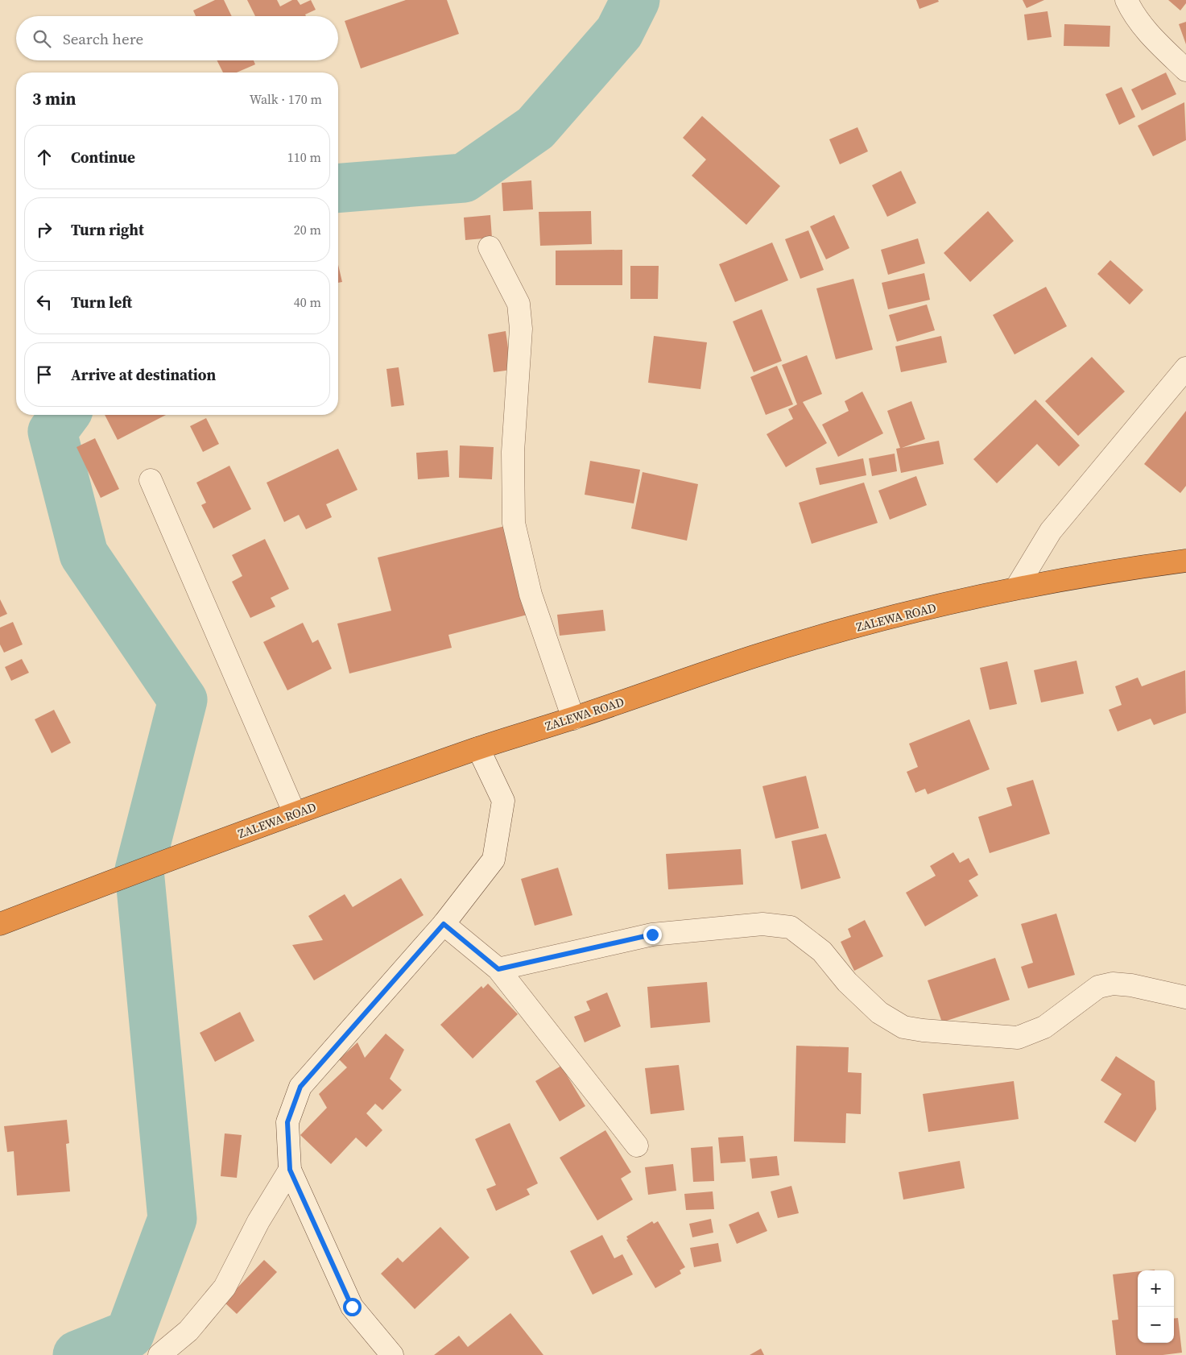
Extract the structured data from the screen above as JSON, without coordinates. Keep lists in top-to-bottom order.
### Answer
{
  "streets": {
    "highway": ["ZALEWA ROAD"]
  },
  "page": {
    "search": "Search here",
    "heading": ["3 min", "Walk · 170 m"],
    "list": [
      ["Continue", "110 m"],
      ["Turn right", "20 m"],
      ["Turn left", "40 m"],
      "Arrive at destination"
    ],
    "map_buttons": ["+", "−"]
  }
}
